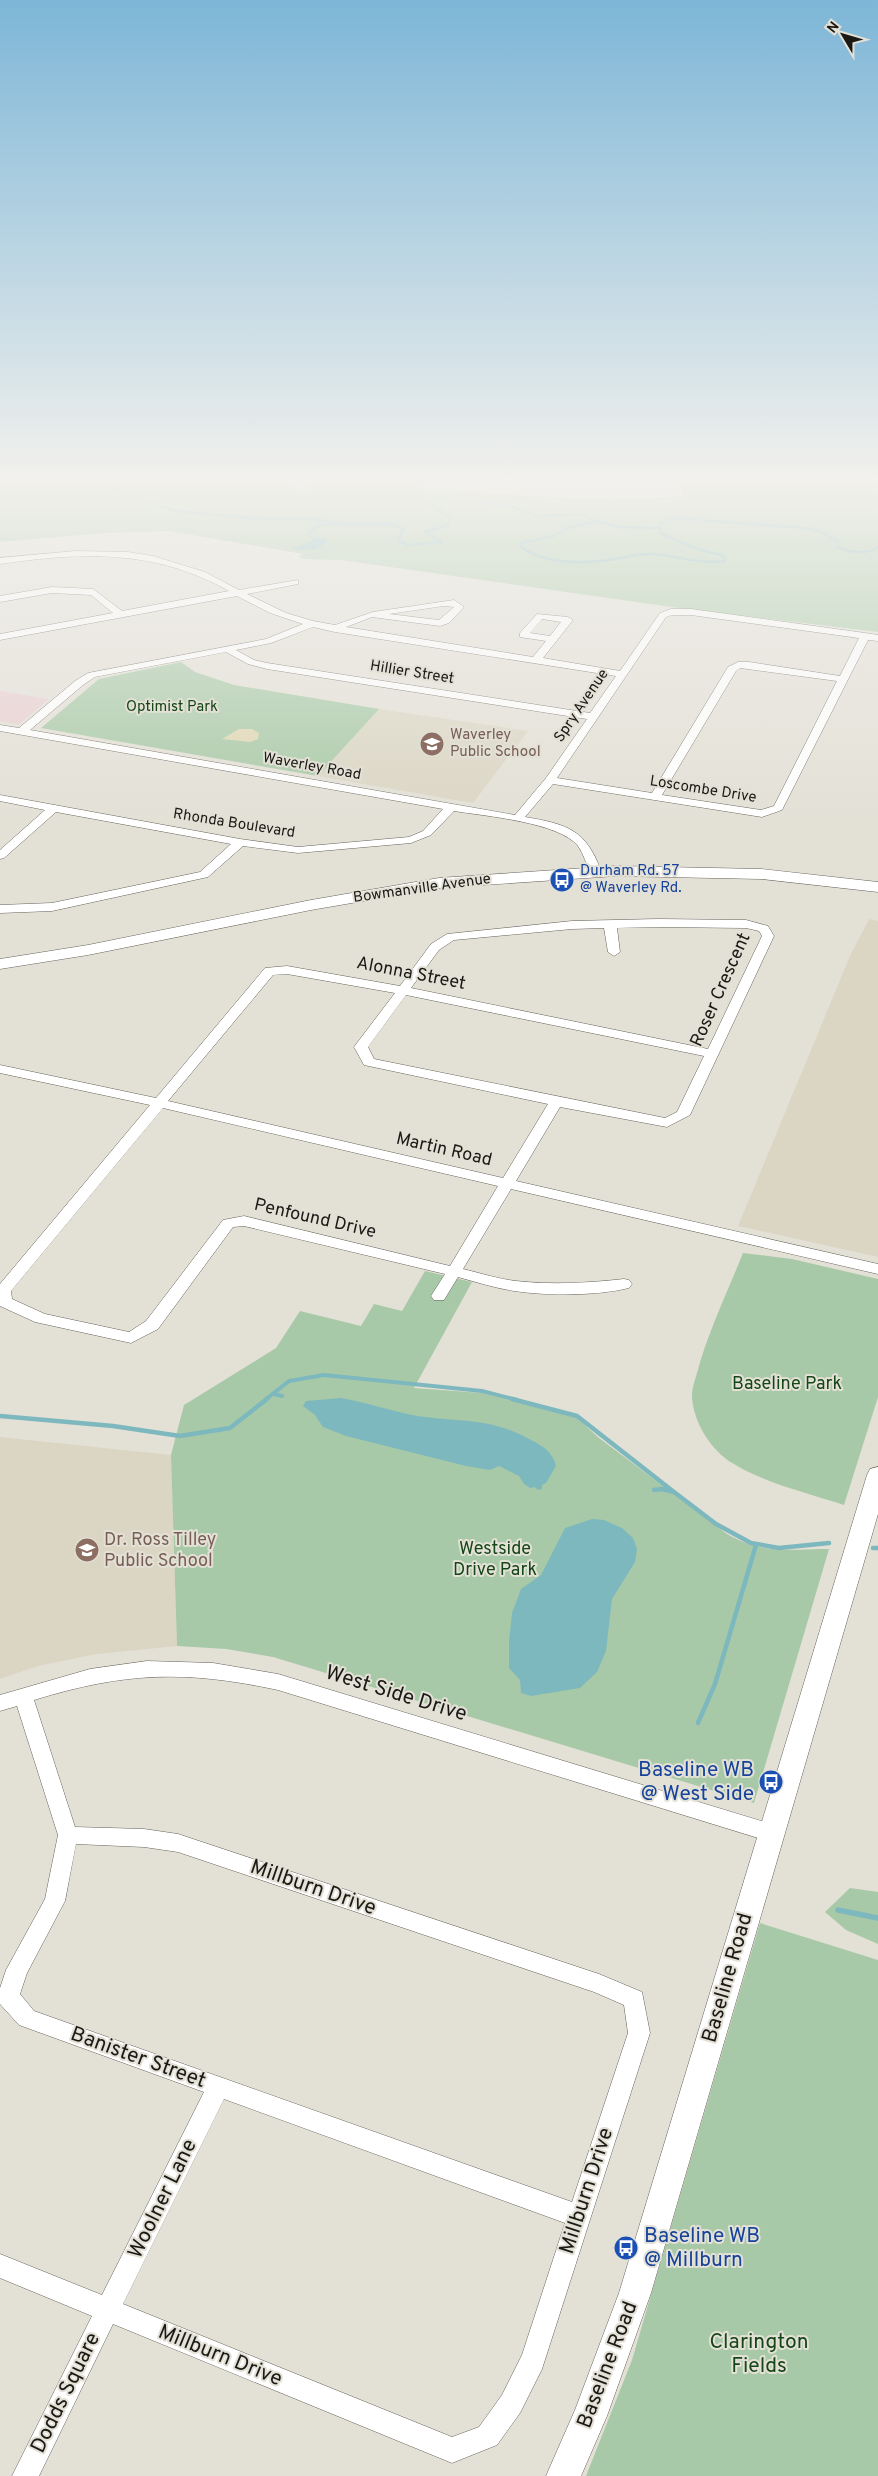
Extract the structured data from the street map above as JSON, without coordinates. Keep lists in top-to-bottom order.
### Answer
{
  "streets": {
    "main road": ["Bowmanville Avenue", "Baseline Road"],
    "street": [
      "Hillier Street",
      "Spry Avenue",
      "Waverley Road",
      "Loscombe Drive",
      "Rhonda Boulevard",
      "Alonna Street",
      "Roser Crescent",
      "Martin Road",
      "Penfound Drive",
      "West Side Drive",
      "Millburn Drive",
      "Banister Street",
      "Woolner Lane",
      "Dodds Square"
    ]
  },
  "crossings": [
    ["Hillier Street", "Spry Avenue"],
    ["Spry Avenue", "Waverley Road"],
    ["Spry Avenue", "Loscombe Drive"],
    ["Waverley Road", "Rhonda Boulevard"],
    ["Waverley Road", "Bowmanville Avenue"],
    ["Alonna Street", "Roser Crescent"],
    ["Alonna Street", "Martin Road"],
    ["Alonna Street", "Penfound Drive"],
    ["Martin Road", "Penfound Drive"],
    ["West Side Drive", "Baseline Road"],
    ["West Side Drive", "Banister Street"],
    ["Millburn Drive", "Banister Street"],
    ["Millburn Drive", "Woolner Lane"],
    ["Millburn Drive", "Dodds Square"],
    ["Banister Street", "Woolner Lane"],
    ["Woolner Lane", "Dodds Square"]
  ],
  "parks": [
    "Optimist Park",
    "Baseline Park",
    "Westside Drive Park",
    "Clarington Fields"
  ],
  "places": {
    "school or university": ["Waverley Public School", "Dr. Ross Tilley Public School"],
    "bus stop": ["Durham Rd. 57 @ Waverley Rd.", "Baseline WB @ West Side", "Baseline WB @ Millburn"]
  },
  "north": "top left"
}
